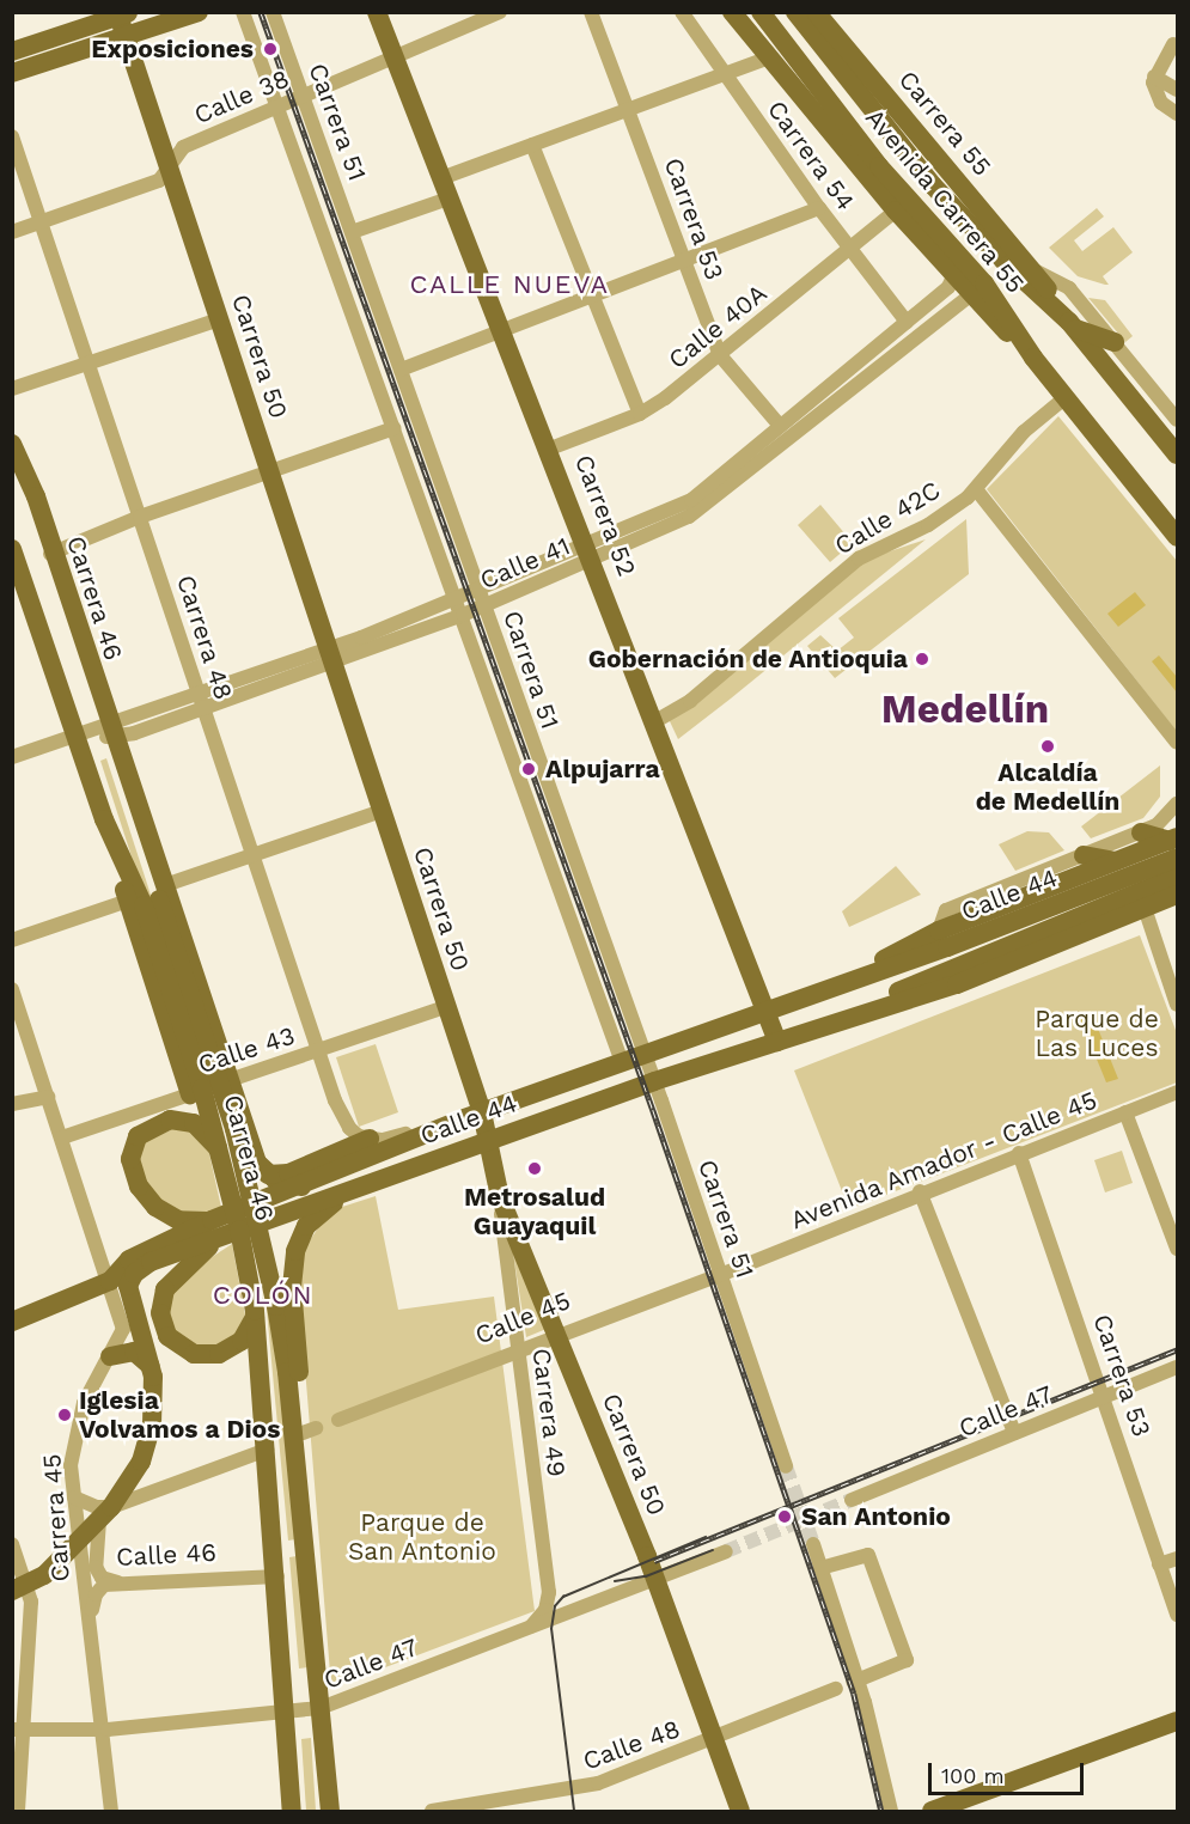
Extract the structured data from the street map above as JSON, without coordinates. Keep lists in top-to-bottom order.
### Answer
{
  "streets": {
    "main road": [
      "Carrera 55",
      "Avenida Carrera 55",
      "Carrera 50",
      "Carrera 52",
      "Carrera 46",
      "Calle 44"
    ],
    "street": [
      "Calle 38",
      "Carrera 51",
      "Carrera 54",
      "Carrera 53",
      "Calle 40A",
      "Calle 42C",
      "Calle 41",
      "Carrera 48",
      "Calle 43",
      "Avenida Amador - Calle 45",
      "Calle 45",
      "Calle 47",
      "Carrera 49",
      "Carrera 45",
      "Calle 46",
      "Calle 48"
    ]
  },
  "crossings": [
    ["Calle 38", "Carrera 51"],
    ["Calle 38", "Carrera 50"],
    ["Calle 38", "Carrera 52"],
    ["Calle 38", "Carrera 48"],
    ["Carrera 51", "Calle 41"],
    ["Carrera 51", "Calle 44"],
    ["Carrera 51", "Avenida Amador - Calle 45"],
    ["Carrera 51", "Calle 45"],
    ["Carrera 55", "Avenida Carrera 55"],
    ["Carrera 54", "Calle 40A"],
    ["Carrera 54", "Calle 41"],
    ["Avenida Carrera 55", "Calle 40A"],
    ["Avenida Carrera 55", "Calle 42C"],
    ["Carrera 53", "Calle 40A"],
    ["Carrera 53", "Calle 41"],
    ["Carrera 53", "Avenida Amador - Calle 45"],
    ["Carrera 53", "Calle 47"],
    ["Calle 40A", "Carrera 52"],
    ["Carrera 50", "Calle 41"],
    ["Carrera 50", "Calle 44"],
    ["Carrera 50", "Calle 43"],
    ["Carrera 50", "Calle 45"],
    ["Carrera 50", "Calle 47"],
    ["Carrera 50", "Carrera 49"],
    ["Carrera 50", "Calle 48"],
    ["Carrera 52", "Calle 42C"],
    ["Carrera 52", "Calle 41"],
    ["Carrera 52", "Calle 44"],
    ["Calle 41", "Carrera 46"],
    ["Calle 41", "Carrera 48"],
    ["Carrera 46", "Calle 44"],
    ["Carrera 46", "Calle 43"],
    ["Carrera 46", "Calle 47"],
    ["Carrera 46", "Calle 46"],
    ["Carrera 48", "Calle 44"],
    ["Carrera 48", "Calle 43"],
    ["Calle 44", "Carrera 45"],
    ["Calle 43", "Carrera 45"],
    ["Avenida Amador - Calle 45", "Calle 45"],
    ["Calle 45", "Carrera 49"],
    ["Calle 47", "Carrera 49"],
    ["Calle 47", "Carrera 45"],
    ["Carrera 45", "Calle 46"]
  ],
  "districts": ["CALLE NUEVA", "Medellín", "COLÓN"],
  "parks": ["Parque de Las Luces", "Parque de San Antonio"],
  "places": [
    "Exposiciones",
    "Gobernación de Antioquia",
    "Alcaldía de Medellín",
    "Alpujarra",
    "Metrosalud Guayaquil",
    "Iglesia Volvamos a Dios",
    "San Antonio"
  ],
  "scale_bar": "100 m"
}
